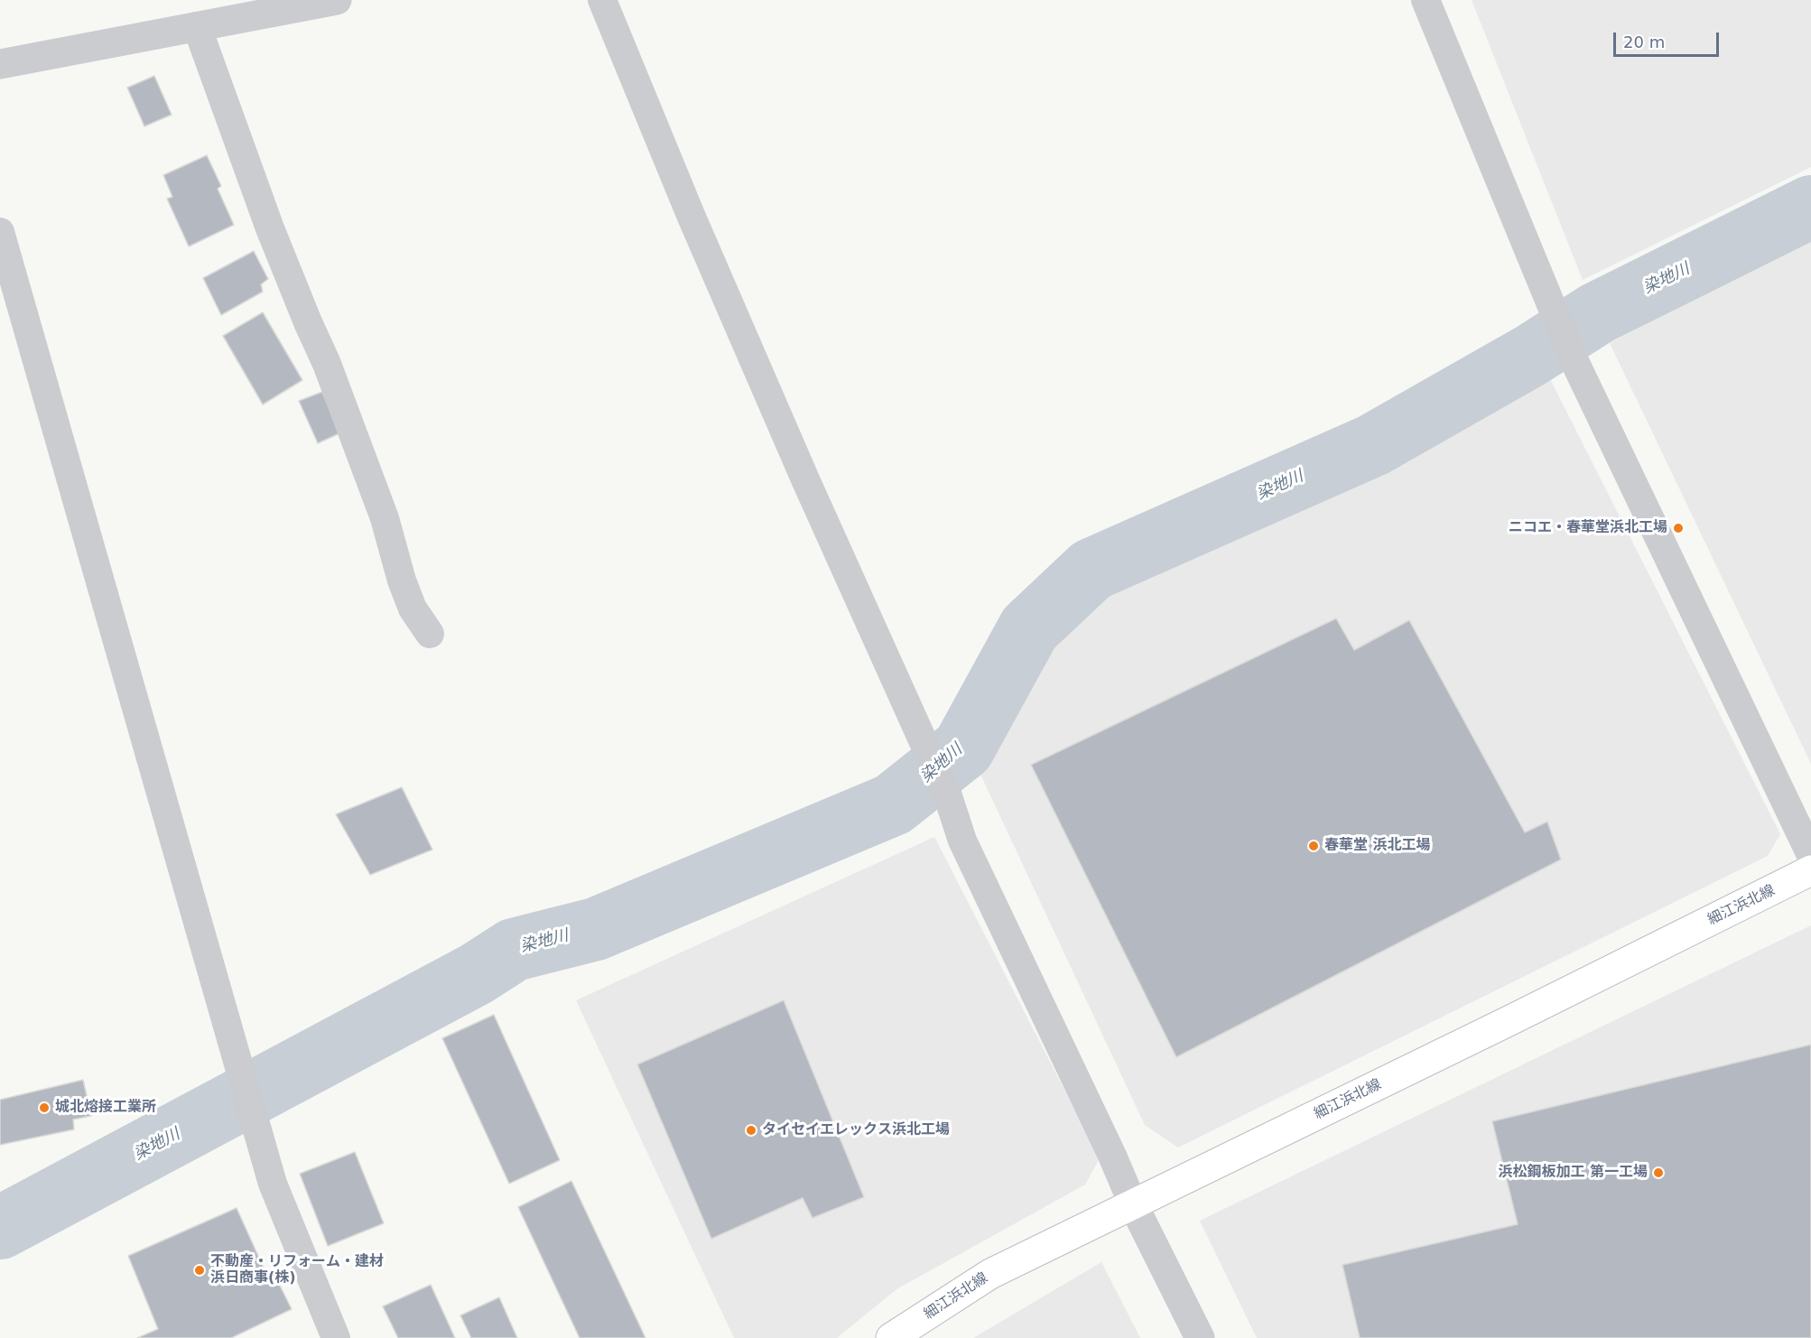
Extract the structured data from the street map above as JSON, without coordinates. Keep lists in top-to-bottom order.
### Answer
{
  "streets": {
    "main road": ["細江浜北線"]
  },
  "water": ["染地川"],
  "places": [
    "ニコエ・春華堂浜北工場",
    "春華堂 浜北工場",
    "城北熔接工業所",
    "タイセイエレックス浜北工場",
    "浜松鋼板加工 第一工場",
    "不動産・リフォーム・建材 浜日商事(株)"
  ],
  "scale_bar": "20 m"
}
